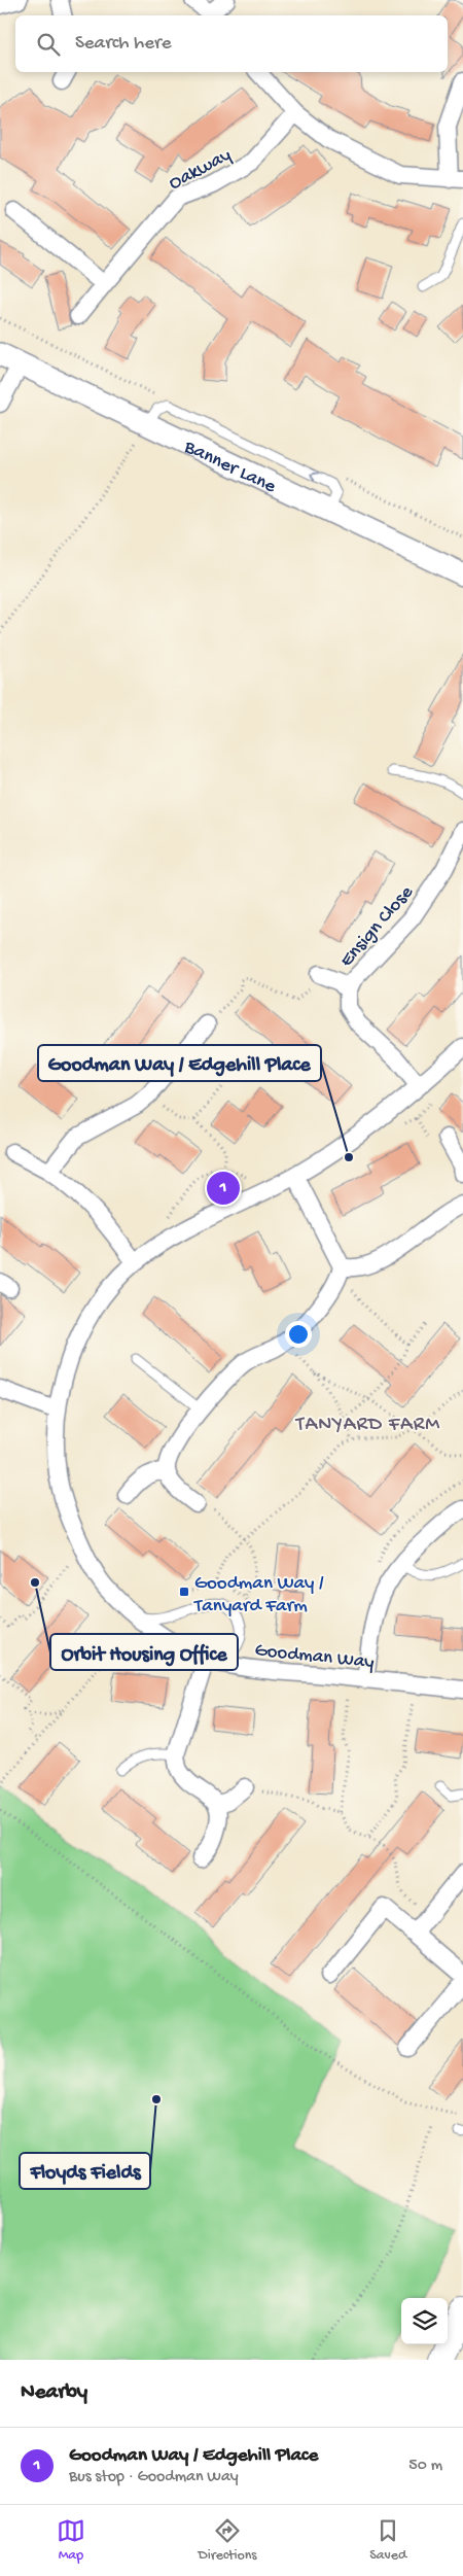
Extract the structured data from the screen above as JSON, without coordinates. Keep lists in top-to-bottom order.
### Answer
{
  "streets": {
    "street": [
      "Oakway",
      "Banner Lane",
      "Ensign Close",
      "Goodman Way"
    ]
  },
  "crossings": [
    ["Ensign Close", "Goodman Way"]
  ],
  "districts": ["TANYARD FARM"],
  "places": {
    "other": ["Goodman Way / Edgehill Place", "Orbit Housing Office", "Floyds Fields"],
    "transit": ["Goodman Way / Tanyard Farm"]
  },
  "page": {
    "search": "Search here",
    "pins": "1",
    "heading": "Nearby",
    "list": [
      {
        "mark": "1",
        "name": "Goodman Way / Edgehill Place",
        "note": "Bus stop · Goodman Way",
        "value": "50 m"
      }
    ],
    "nav": ["Map", "Directions", "Saved"]
  }
}
